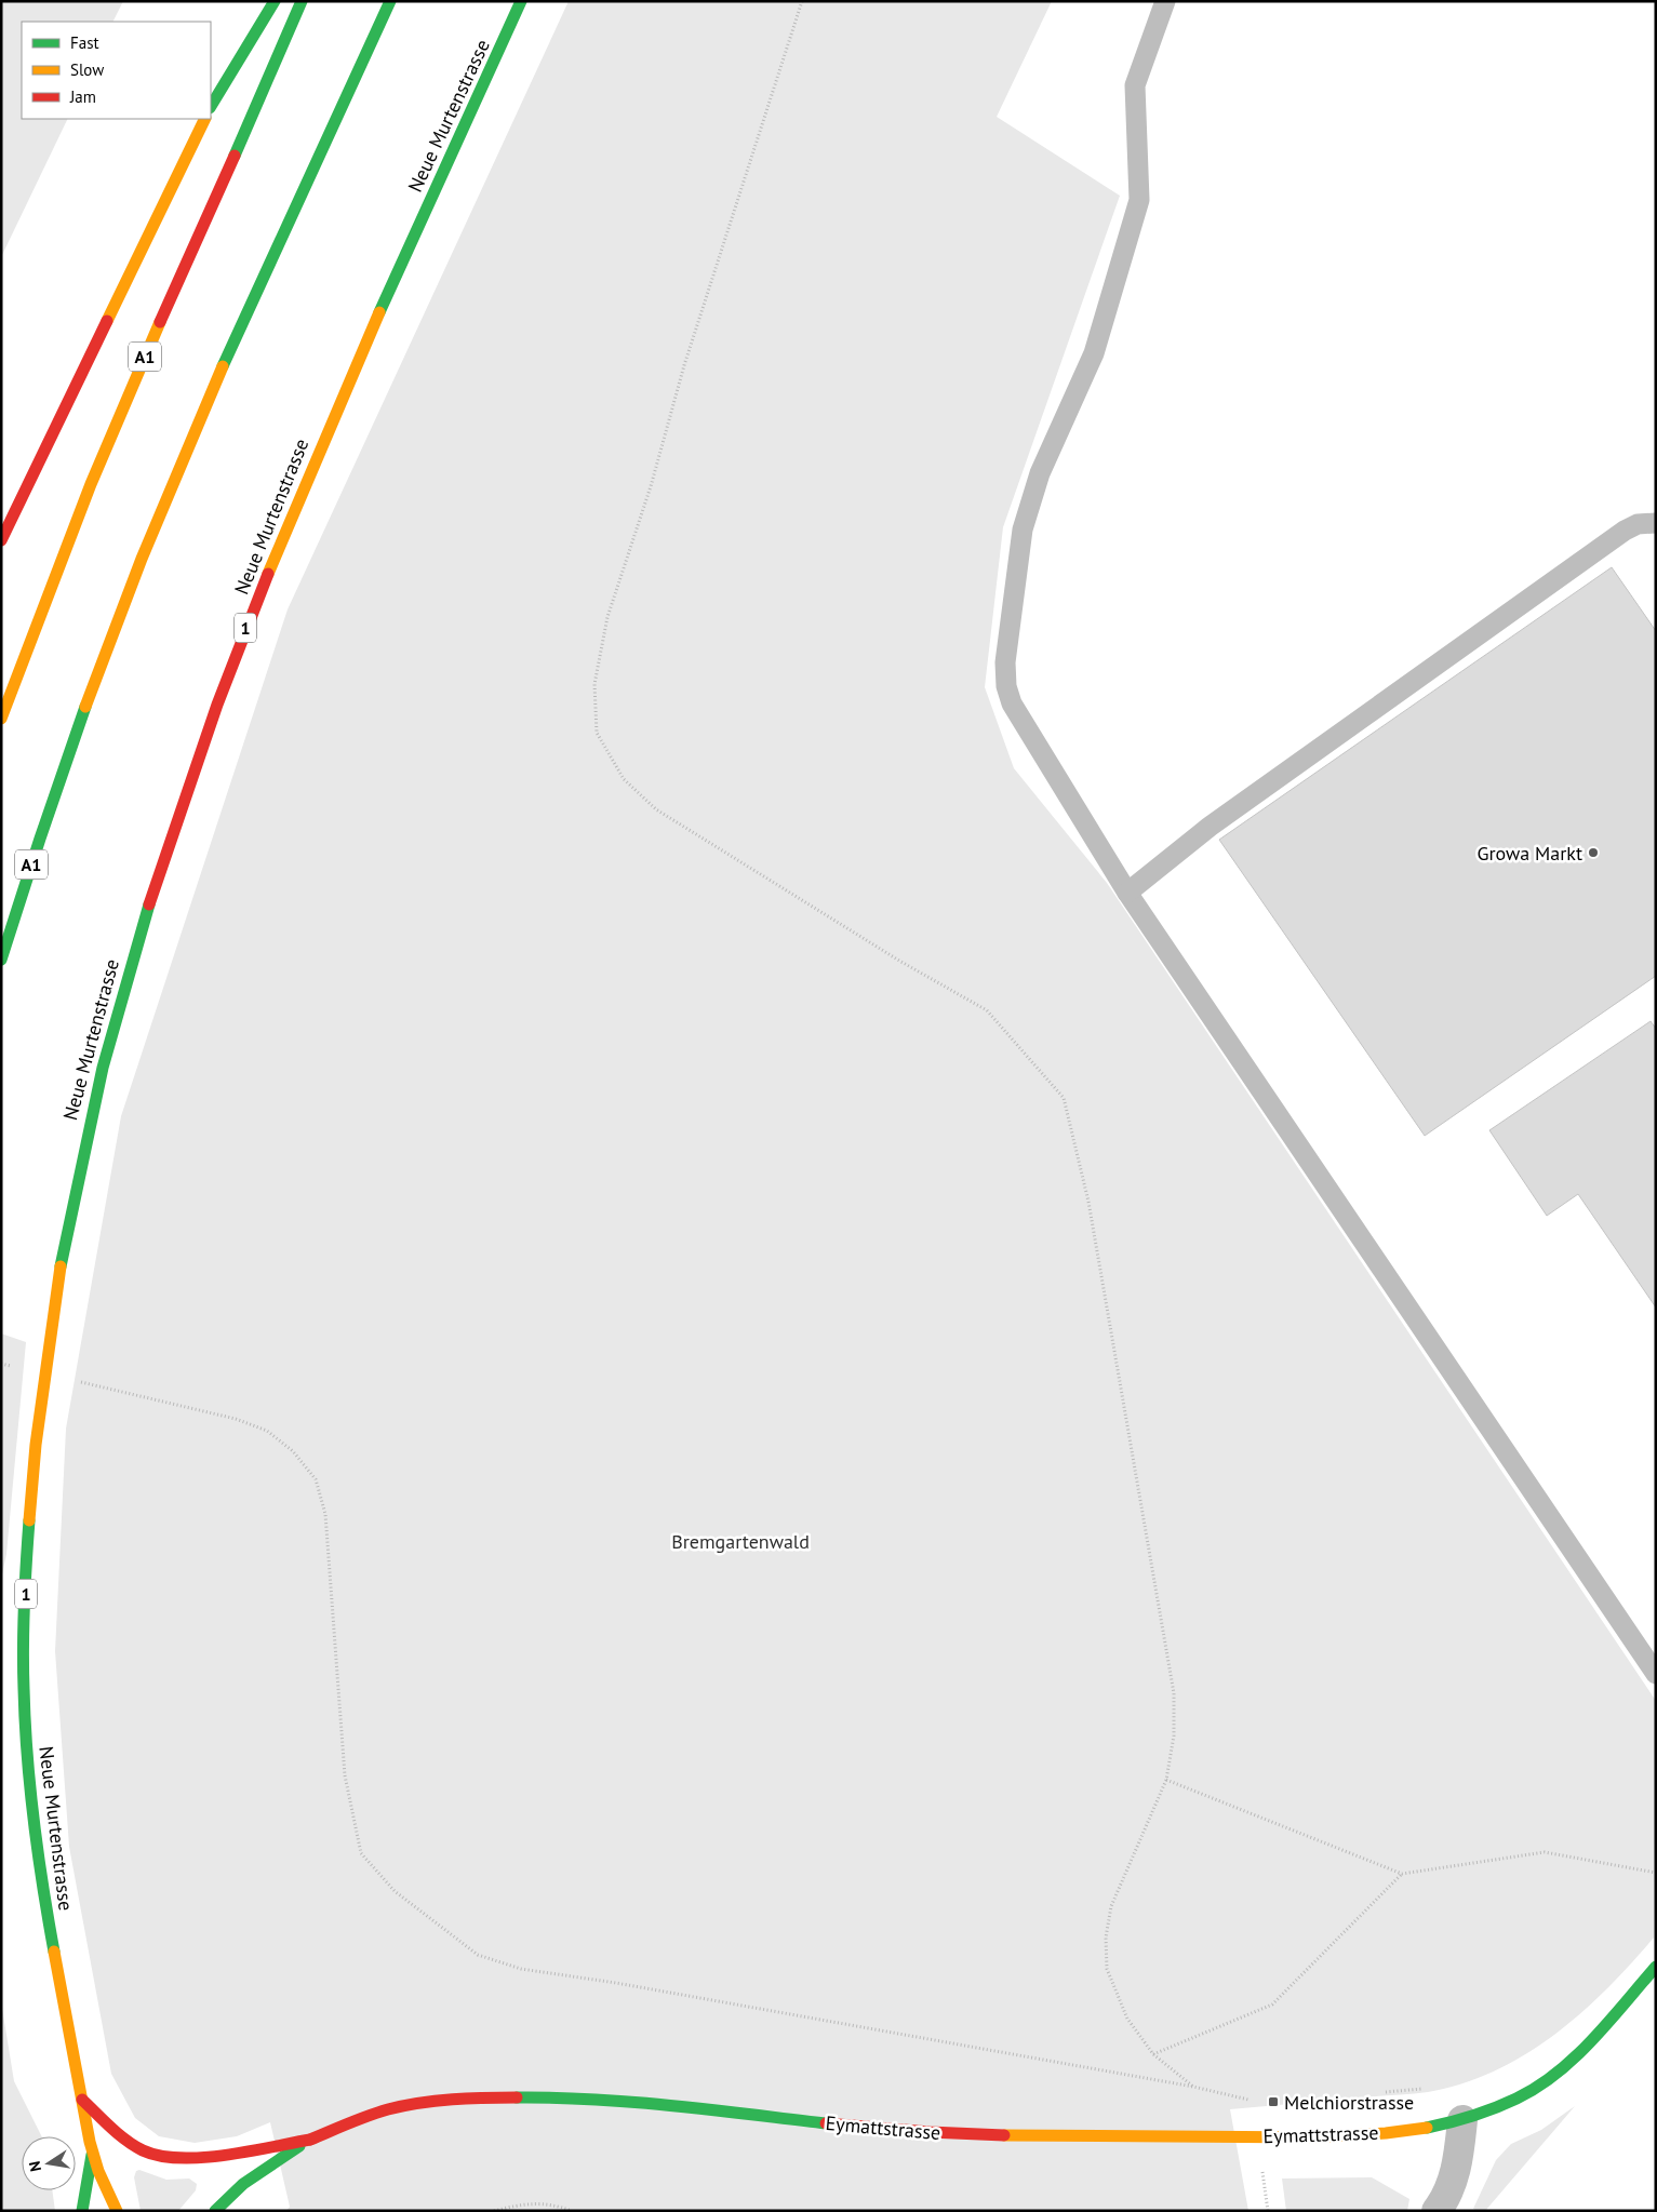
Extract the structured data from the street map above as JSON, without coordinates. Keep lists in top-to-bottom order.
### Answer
{
  "streets": {
    "main road": [
      "Neue Murtenstrasse",
      "A1",
      "1",
      "Eymattstrasse"
    ]
  },
  "parks": ["Bremgartenwald"],
  "places": {
    "other": ["Growa Markt"],
    "transit": ["Melchiorstrasse"]
  },
  "legend": ["Fast", "Slow", "Jam"],
  "north": "left"
}
